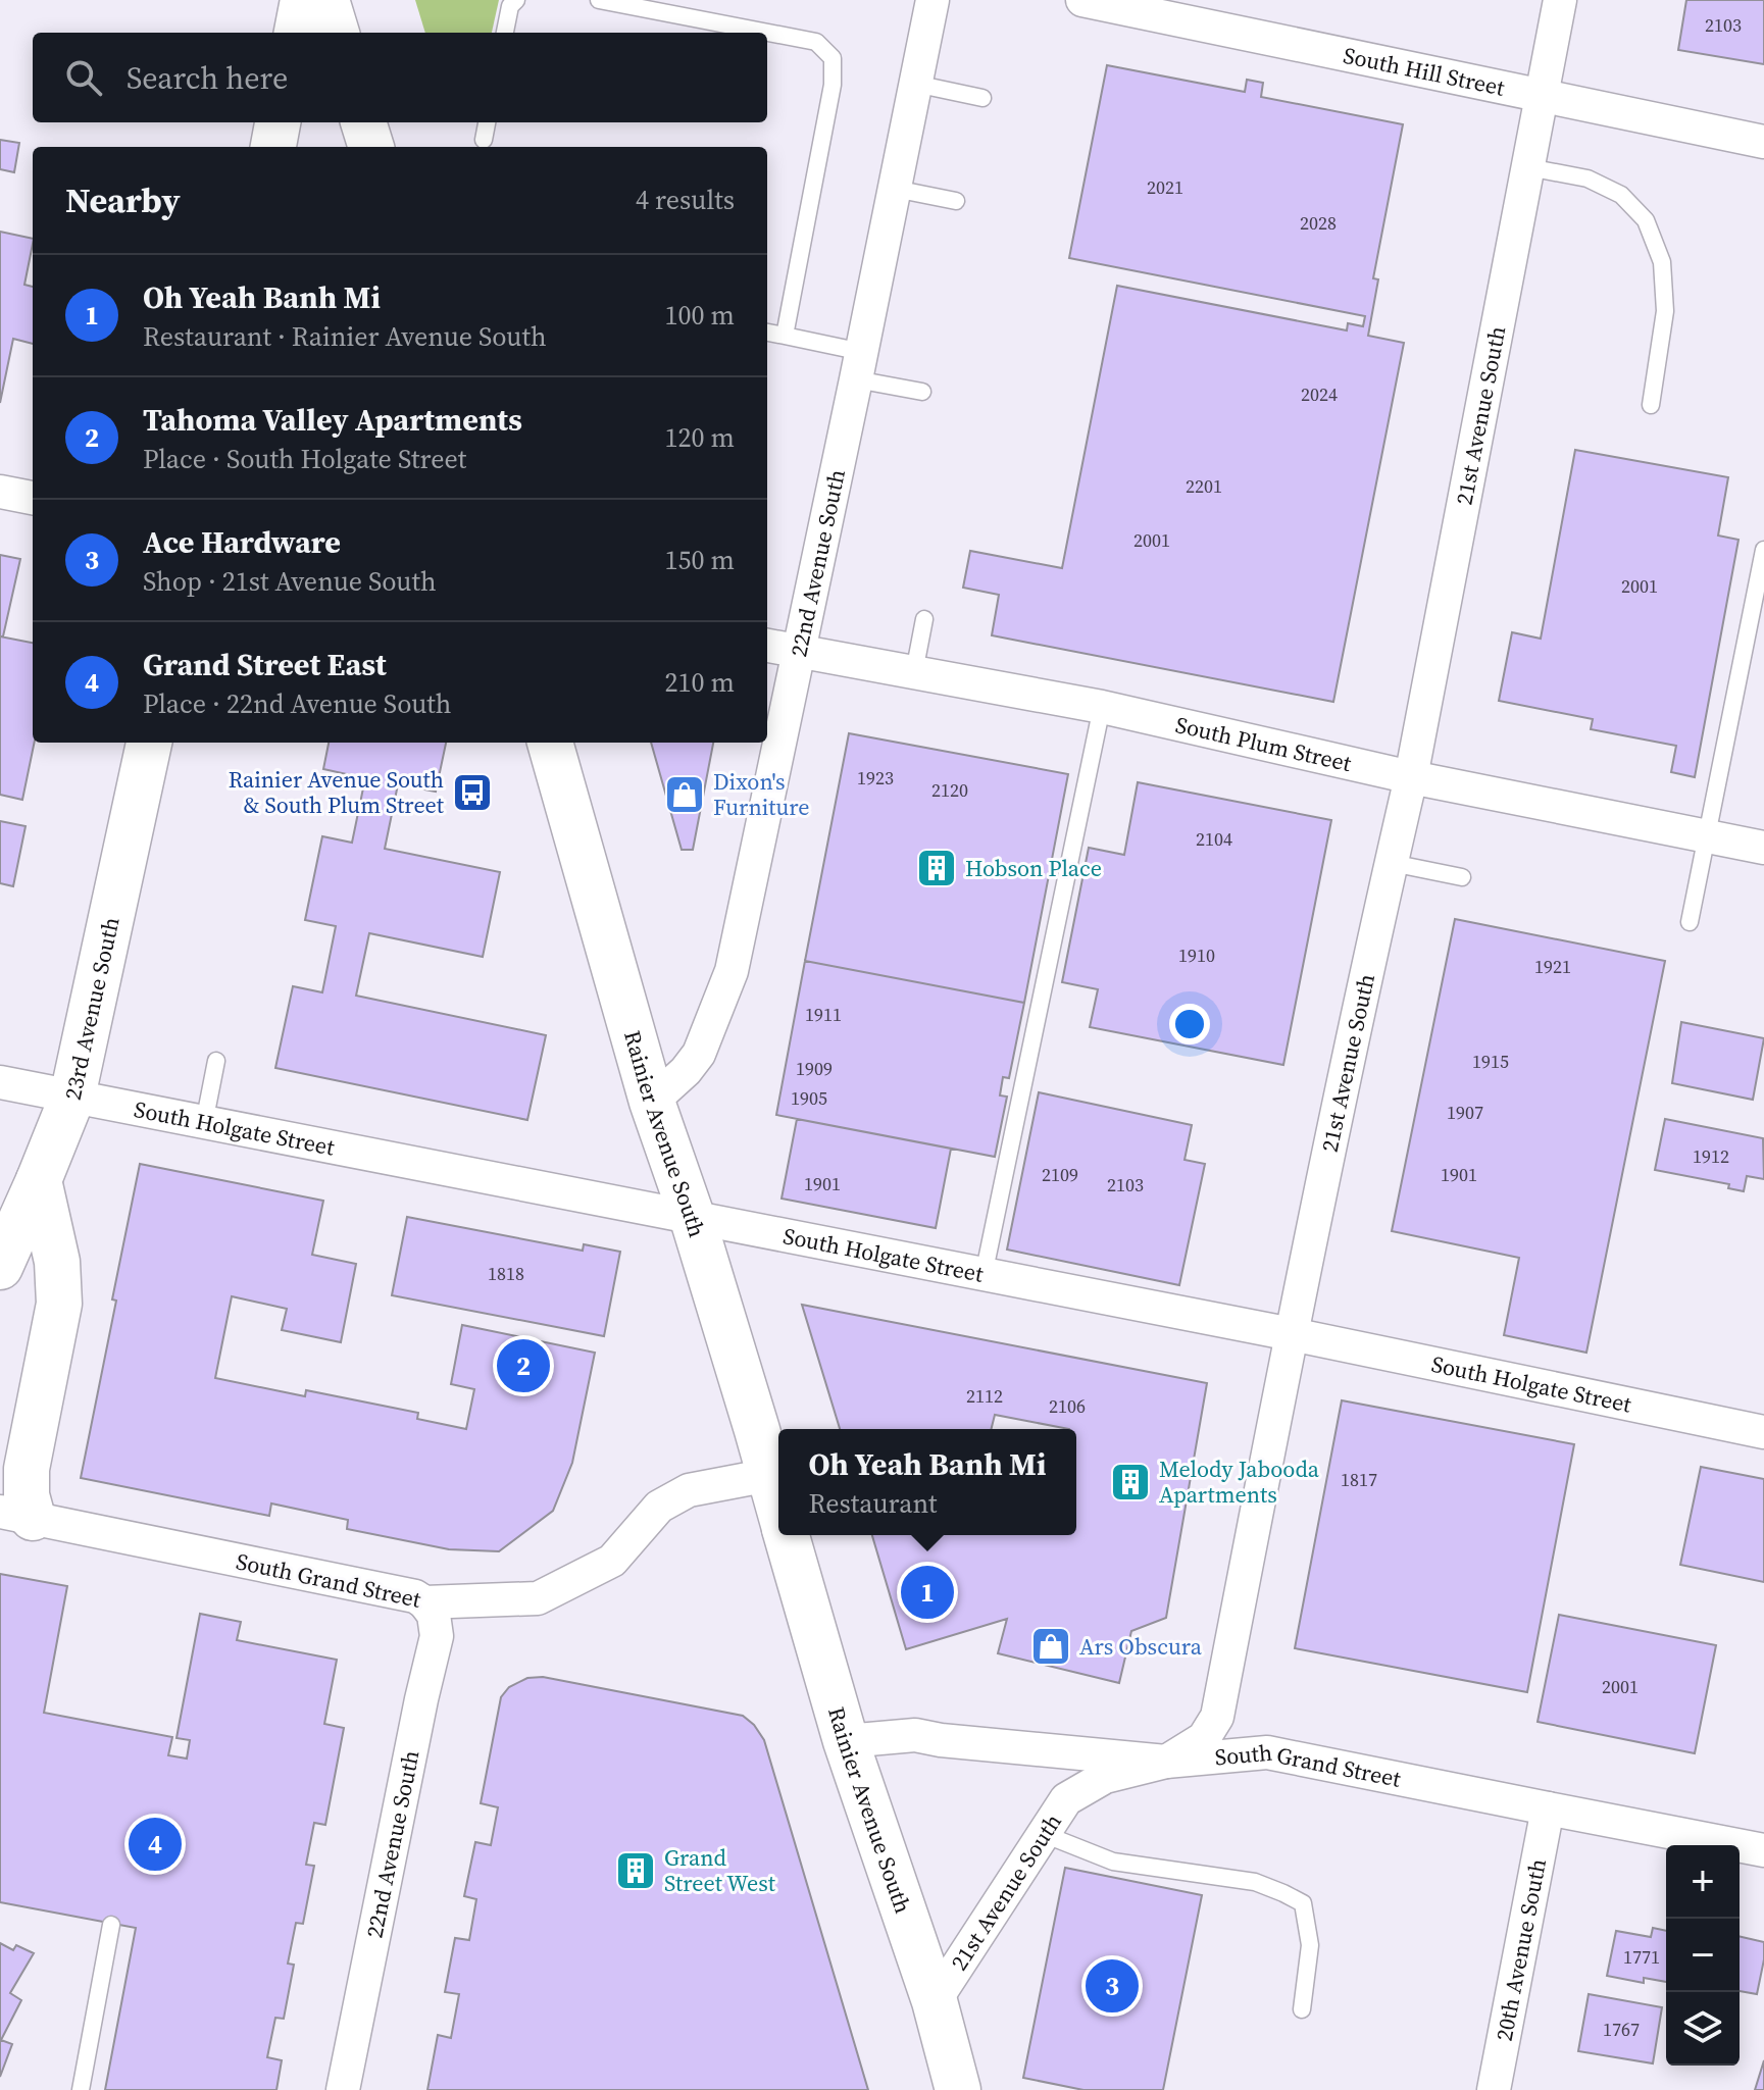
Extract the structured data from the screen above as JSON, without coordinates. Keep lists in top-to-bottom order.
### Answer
{
  "streets": {
    "main road": ["23rd Avenue South", "Rainier Avenue South"],
    "street": [
      "South Hill Street",
      "21st Avenue South",
      "22nd Avenue South",
      "South Plum Street",
      "South Holgate Street",
      "South Grand Street",
      "20th Avenue South"
    ]
  },
  "crossings": [
    ["South Hill Street", "21st Avenue South"],
    ["21st Avenue South", "South Plum Street"],
    ["21st Avenue South", "South Holgate Street"],
    ["21st Avenue South", "Rainier Avenue South"],
    ["21st Avenue South", "South Grand Street"],
    ["22nd Avenue South", "South Plum Street"],
    ["22nd Avenue South", "Rainier Avenue South"],
    ["22nd Avenue South", "South Grand Street"],
    ["23rd Avenue South", "South Holgate Street"],
    ["South Holgate Street", "Rainier Avenue South"],
    ["Rainier Avenue South", "South Grand Street"],
    ["South Grand Street", "20th Avenue South"]
  ],
  "places": {
    "bus stop": ["Rainier Avenue South & South Plum Street"],
    "shop": ["Dixon's Furniture", "Ars Obscura"],
    "building": ["Hobson Place", "Melody Jabooda Apartments", "Grand Street West"]
  },
  "house_numbers": [
    "2103",
    "2021",
    "2028",
    "2024",
    "2201",
    "2001",
    "2001",
    "1923",
    "2120",
    "2104",
    "1910",
    "1921",
    "1911",
    "1915",
    "1909",
    "1905",
    "1907",
    "1912",
    "2109",
    "1901",
    "1901",
    "2103",
    "1818",
    "2112",
    "2106",
    "1817",
    "2001",
    "1771",
    "1767"
  ],
  "page": {
    "search": "Search here",
    "heading": ["Nearby", "4 results"],
    "list": [
      {
        "mark": "1",
        "name": "Oh Yeah Banh Mi",
        "note": "Restaurant · Rainier Avenue South",
        "value": "100 m"
      },
      {
        "mark": "2",
        "name": "Tahoma Valley Apartments",
        "note": "Place · South Holgate Street",
        "value": "120 m"
      },
      {
        "mark": "3",
        "name": "Ace Hardware",
        "note": "Shop · 21st Avenue South",
        "value": "150 m"
      },
      {
        "mark": "4",
        "name": "Grand Street East",
        "note": "Place · 22nd Avenue South",
        "value": "210 m"
      }
    ],
    "pins": [
      "2",
      "1",
      "4",
      "3"
    ],
    "popup": ["Oh Yeah Banh Mi", "Restaurant"],
    "map_buttons": ["+", "−"]
  }
}
